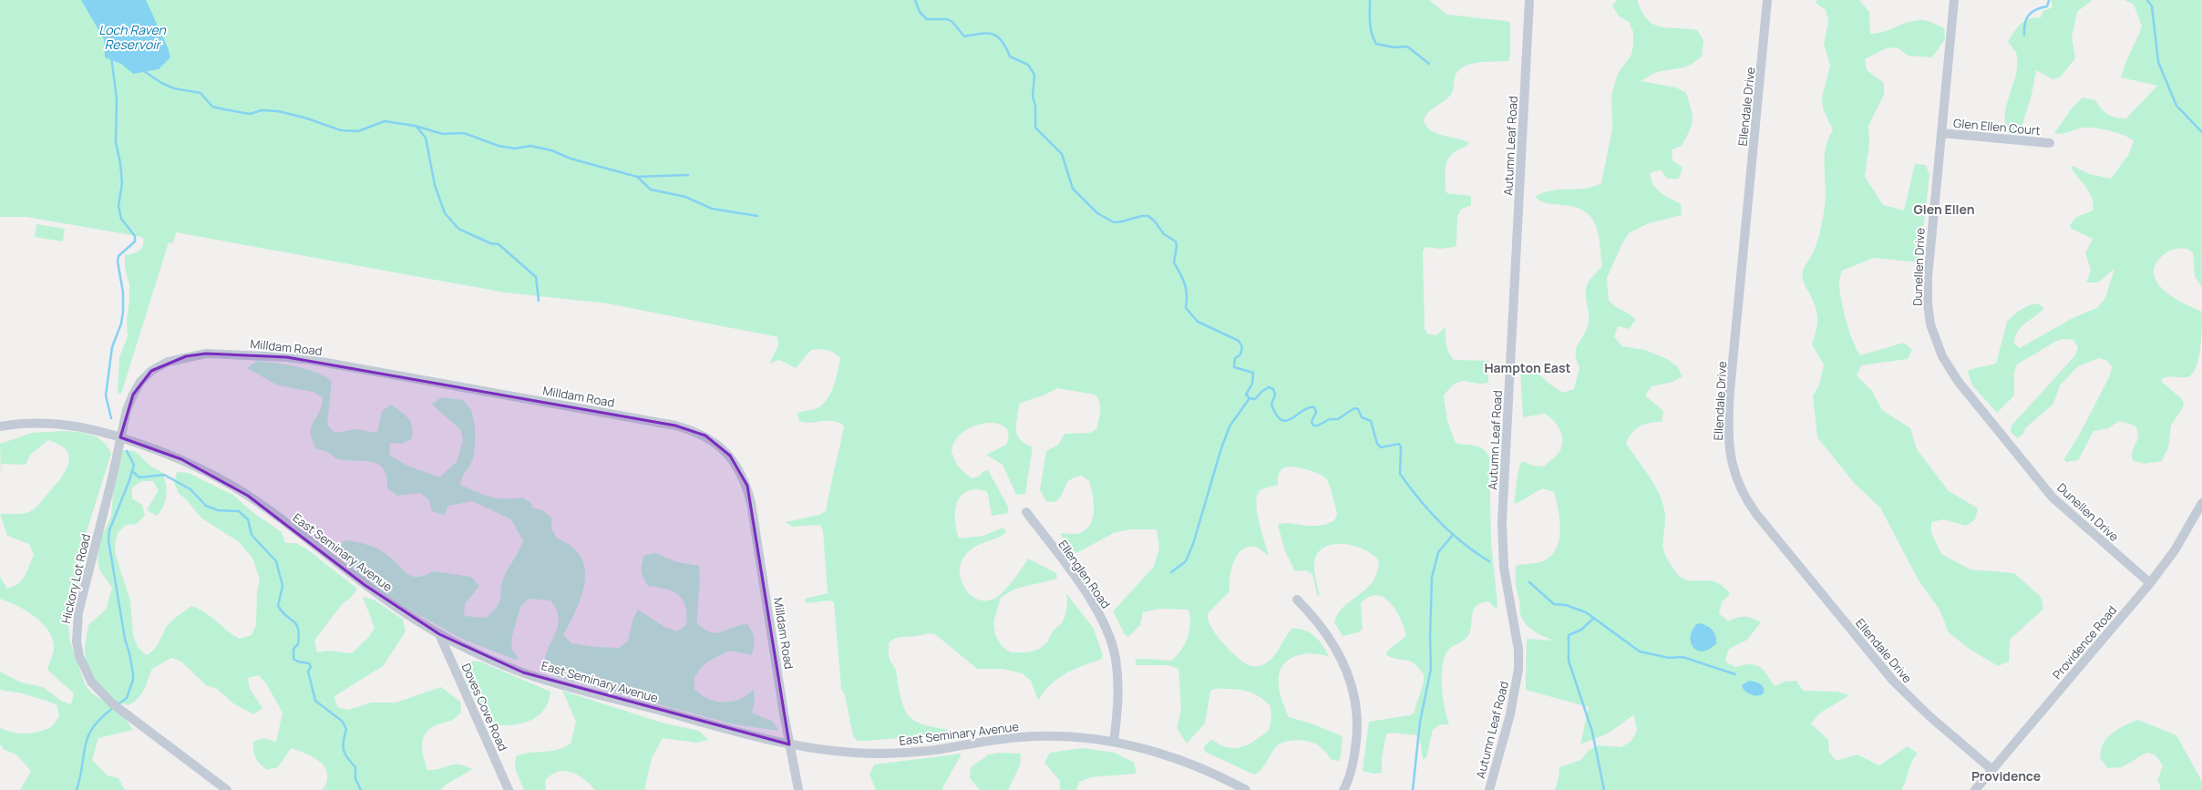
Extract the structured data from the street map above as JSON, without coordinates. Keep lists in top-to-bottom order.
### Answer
{
  "streets": {
    "street": [
      "Ellendale Drive",
      "Glen Ellen Court",
      "Autumn Leaf Road",
      "Dunellen Drive",
      "Milldam Road",
      "East Seminary Avenue",
      "Ellenglen Road",
      "Hickory Lot Road",
      "Providence Road",
      "Doves Cove Road"
    ]
  },
  "crossings": [
    ["Ellendale Drive", "Providence Road"],
    ["Glen Ellen Court", "Dunellen Drive"],
    ["Dunellen Drive", "Providence Road"],
    ["Milldam Road", "East Seminary Avenue"],
    ["Milldam Road", "Hickory Lot Road"],
    ["East Seminary Avenue", "Ellenglen Road"],
    ["East Seminary Avenue", "Hickory Lot Road"],
    ["East Seminary Avenue", "Doves Cove Road"]
  ],
  "districts": ["Glen Ellen", "Hampton East", "Providence"],
  "water": ["Loch Raven Reservoir"]
}
